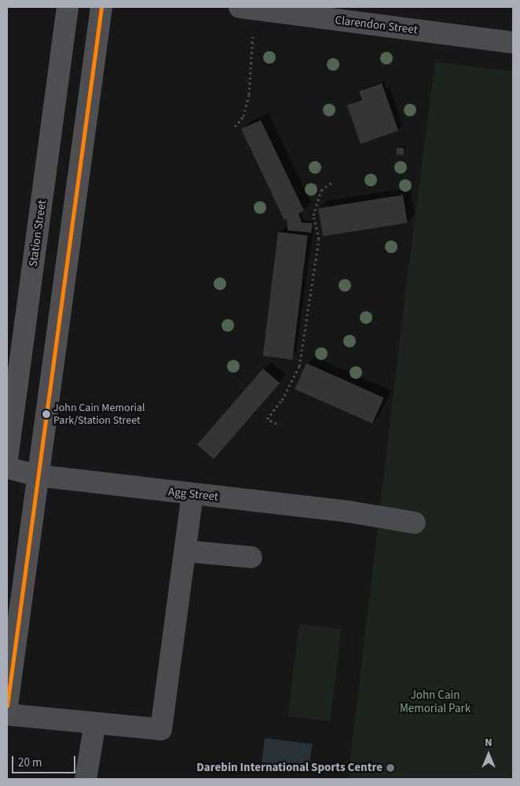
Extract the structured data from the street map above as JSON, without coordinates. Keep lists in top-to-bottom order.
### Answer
{
  "streets": {
    "main road": ["Station Street"],
    "street": ["Clarendon Street", "Agg Street"]
  },
  "parks": ["John Cain Memorial Park"],
  "places": ["John Cain Memorial Park/Station Street", "Darebin International Sports Centre"],
  "scale_bar": "20 m",
  "north": "top"
}
